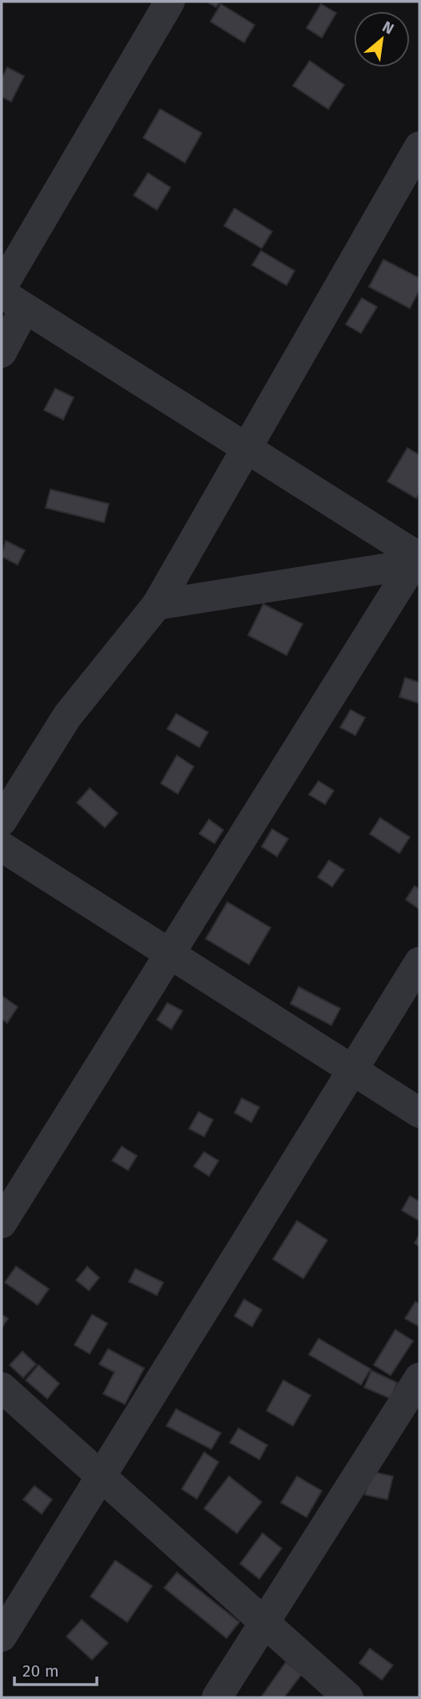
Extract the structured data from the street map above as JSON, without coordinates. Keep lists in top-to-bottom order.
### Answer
{
  "scale_bar": "20 m",
  "north": "top right"
}
